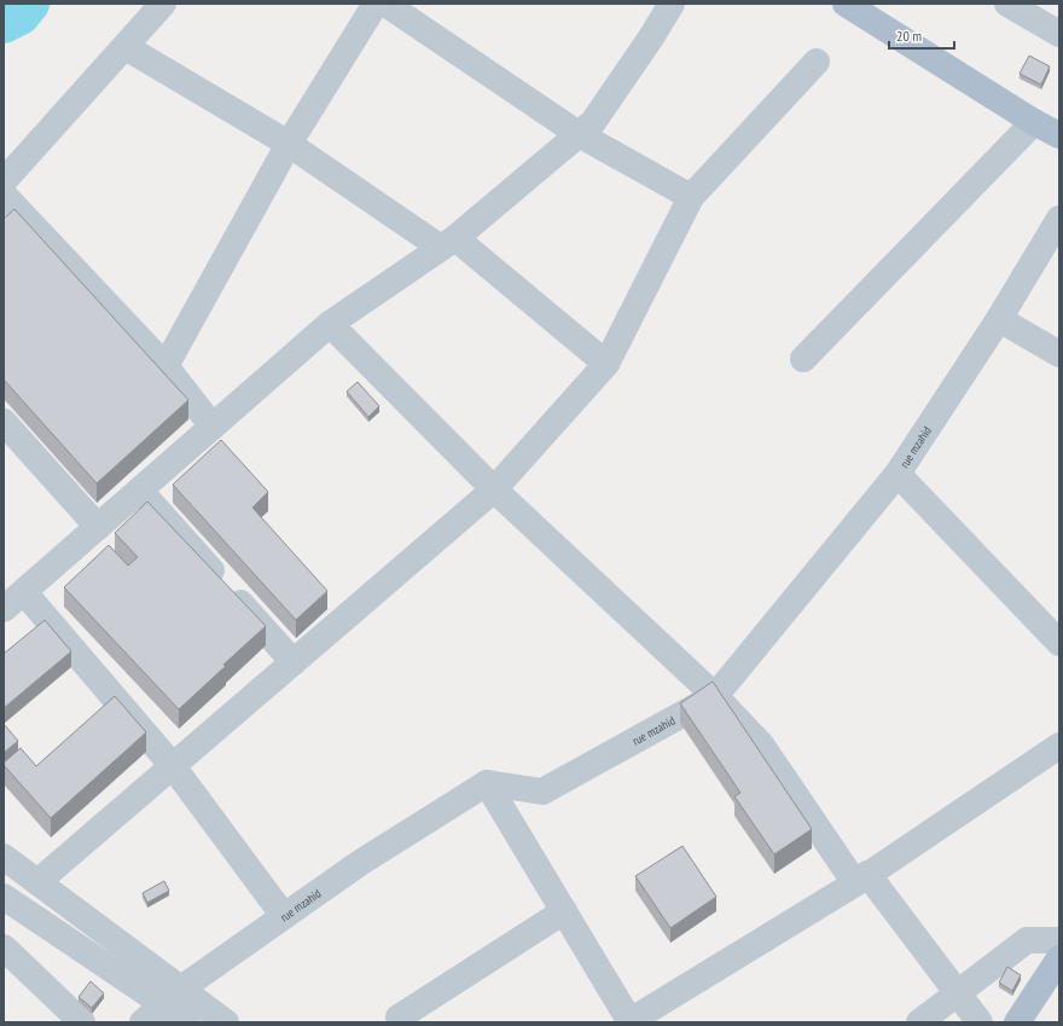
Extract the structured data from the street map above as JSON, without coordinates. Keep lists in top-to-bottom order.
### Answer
{
  "streets": {
    "street": ["rue mzahid"]
  },
  "scale_bar": "20 m"
}
